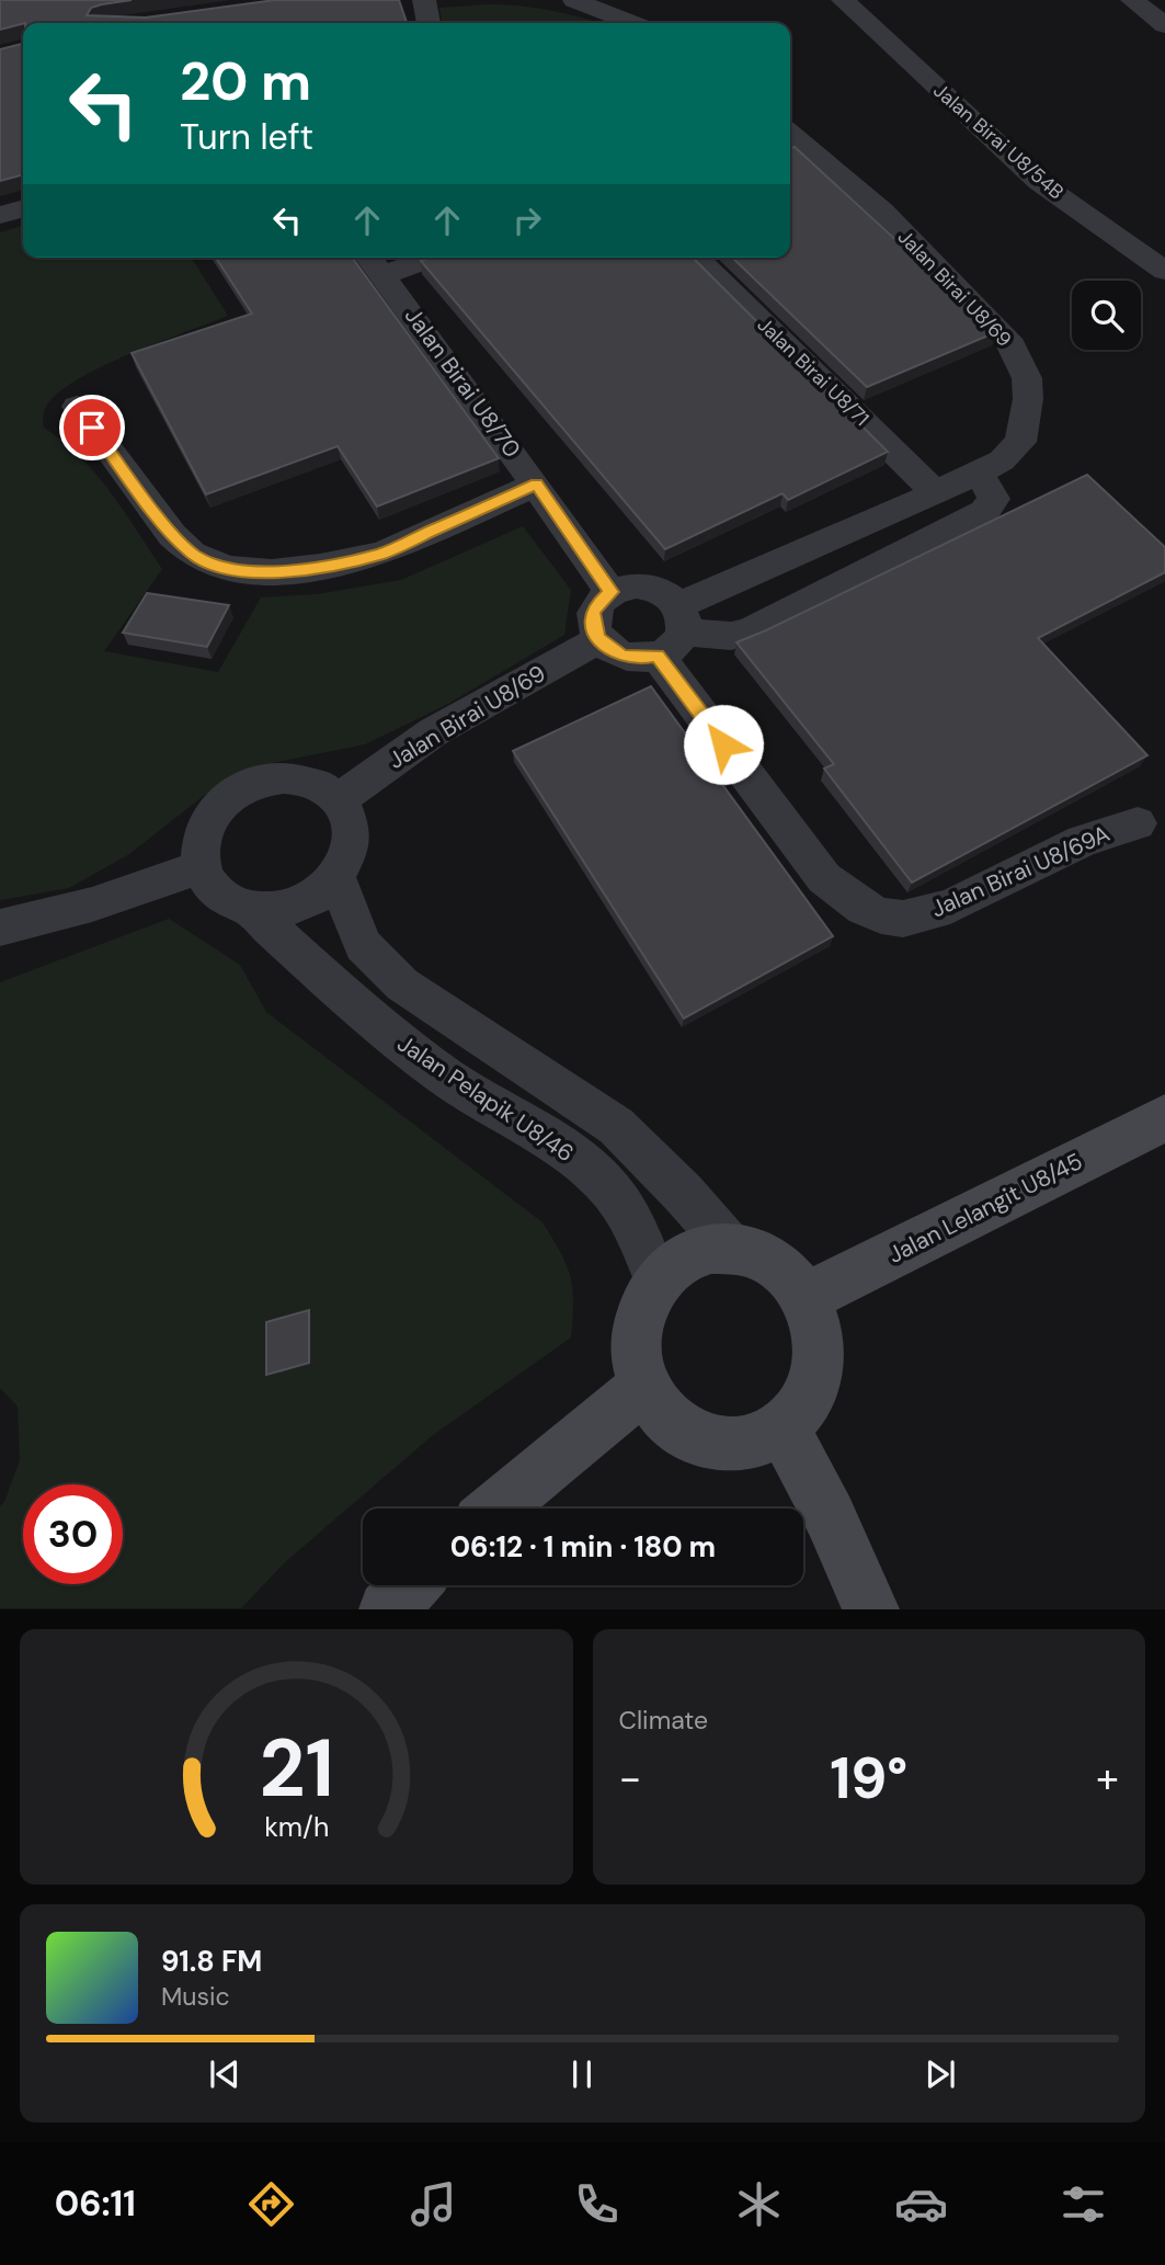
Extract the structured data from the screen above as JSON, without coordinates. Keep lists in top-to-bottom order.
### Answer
{
  "streets": {
    "street": [
      "Jalan Birai U8/54B",
      "Jalan Birai U8/69",
      "Jalan Birai U8/71",
      "Jalan Birai U8/70",
      "Jalan Birai U8/69A",
      "Jalan Pelapik U8/46",
      "Jalan Lelangit U8/45"
    ]
  },
  "crossings": [
    ["Jalan Birai U8/69", "Jalan Birai U8/71"],
    ["Jalan Birai U8/69", "Jalan Birai U8/70"],
    ["Jalan Birai U8/69", "Jalan Birai U8/69A"],
    ["Jalan Birai U8/69", "Jalan Pelapik U8/46"],
    ["Jalan Birai U8/70", "Jalan Birai U8/69A"],
    ["Jalan Pelapik U8/46", "Jalan Lelangit U8/45"]
  ],
  "page": {
    "turn": ["20 m", "Turn left"],
    "limit": "30",
    "trip": "06:12 · 1 min · 180 m",
    "tile": "Climate",
    "heat": ["−", "19°", "+"],
    "song": ["91.8 FM", "Music"],
    "tabs": "06:11",
    "gauge": ["21", "km/h"]
  }
}
